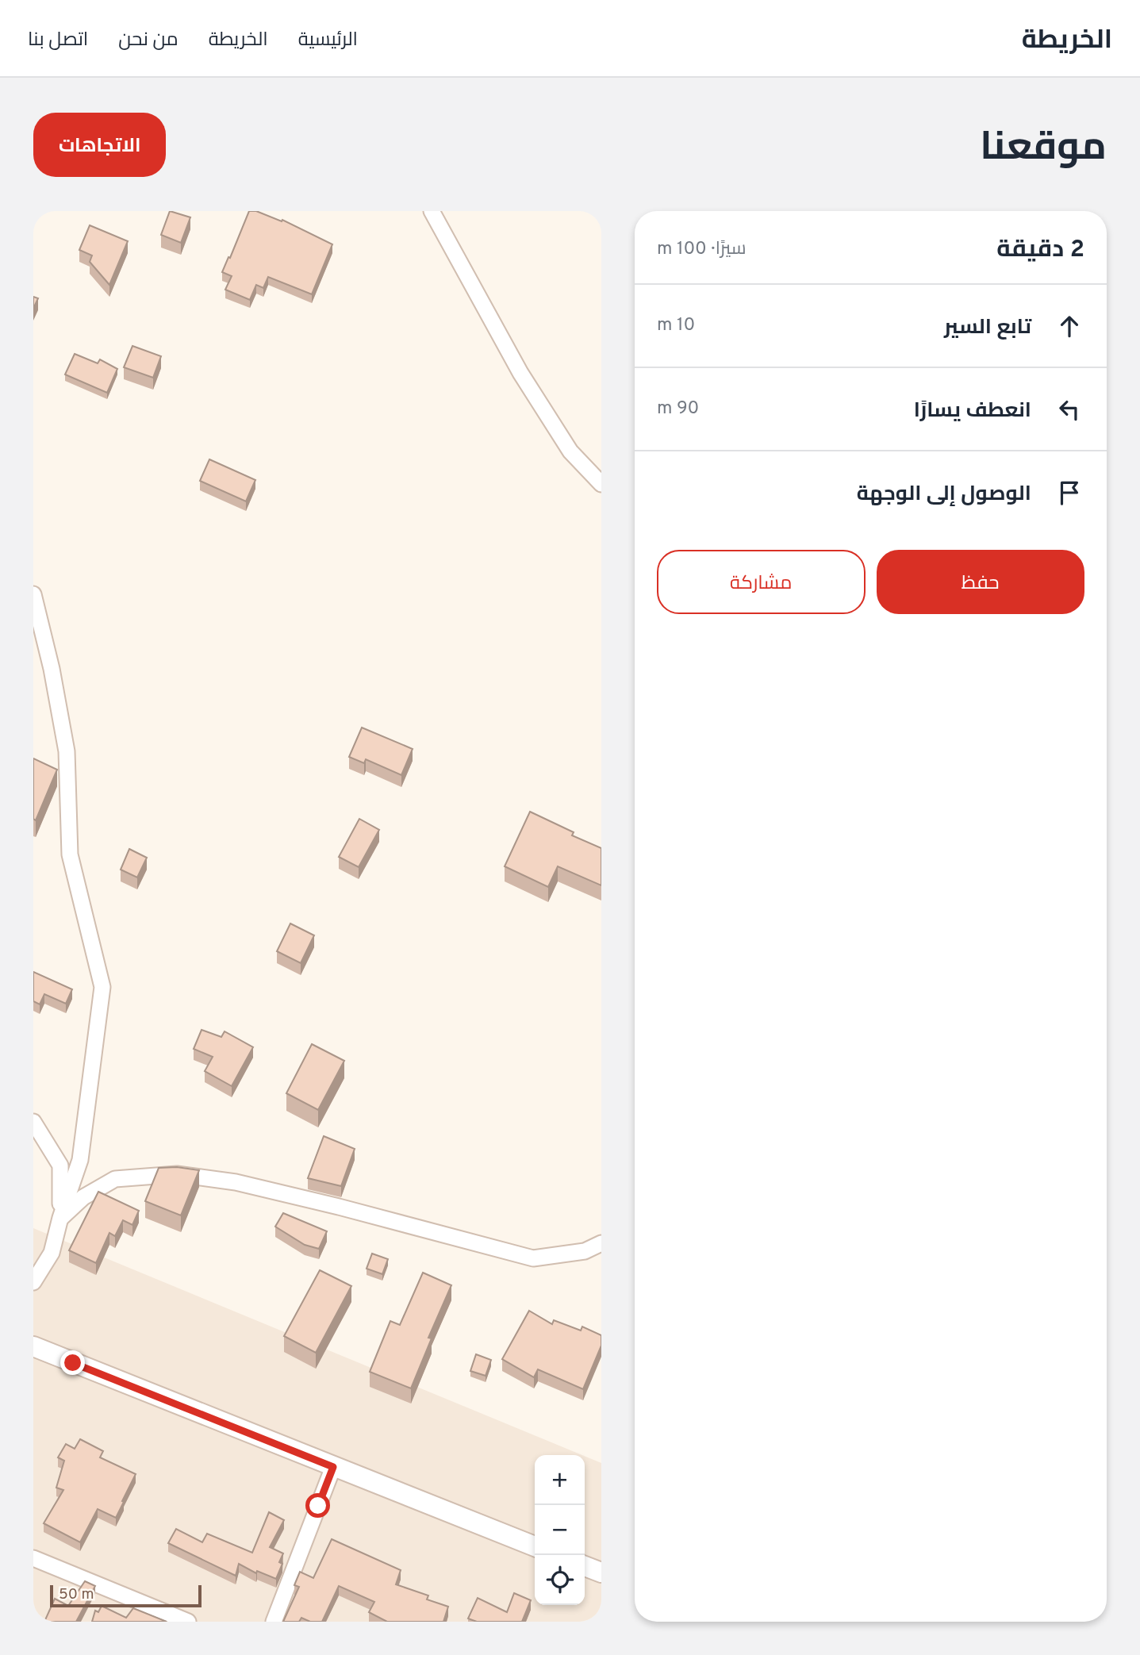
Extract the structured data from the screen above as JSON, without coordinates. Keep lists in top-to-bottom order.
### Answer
{
  "scale_bar": "50 m",
  "page": {
    "header": "الخريطة",
    "nav": [
      "الرئيسية",
      "الخريطة",
      "من نحن",
      "اتصل بنا"
    ],
    "title": "موقعنا",
    "buttons": [
      "الاتجاهات",
      ["حفظ", "مشاركة"]
    ],
    "heading": ["2 دقيقة", "سيرًا · 100 m"],
    "list": [
      ["تابع السير", "10 m"],
      ["انعطف يسارًا", "90 m"],
      "الوصول إلى الوجهة"
    ],
    "map_buttons": ["+", "−"],
    "scale": "50 m"
  }
}
